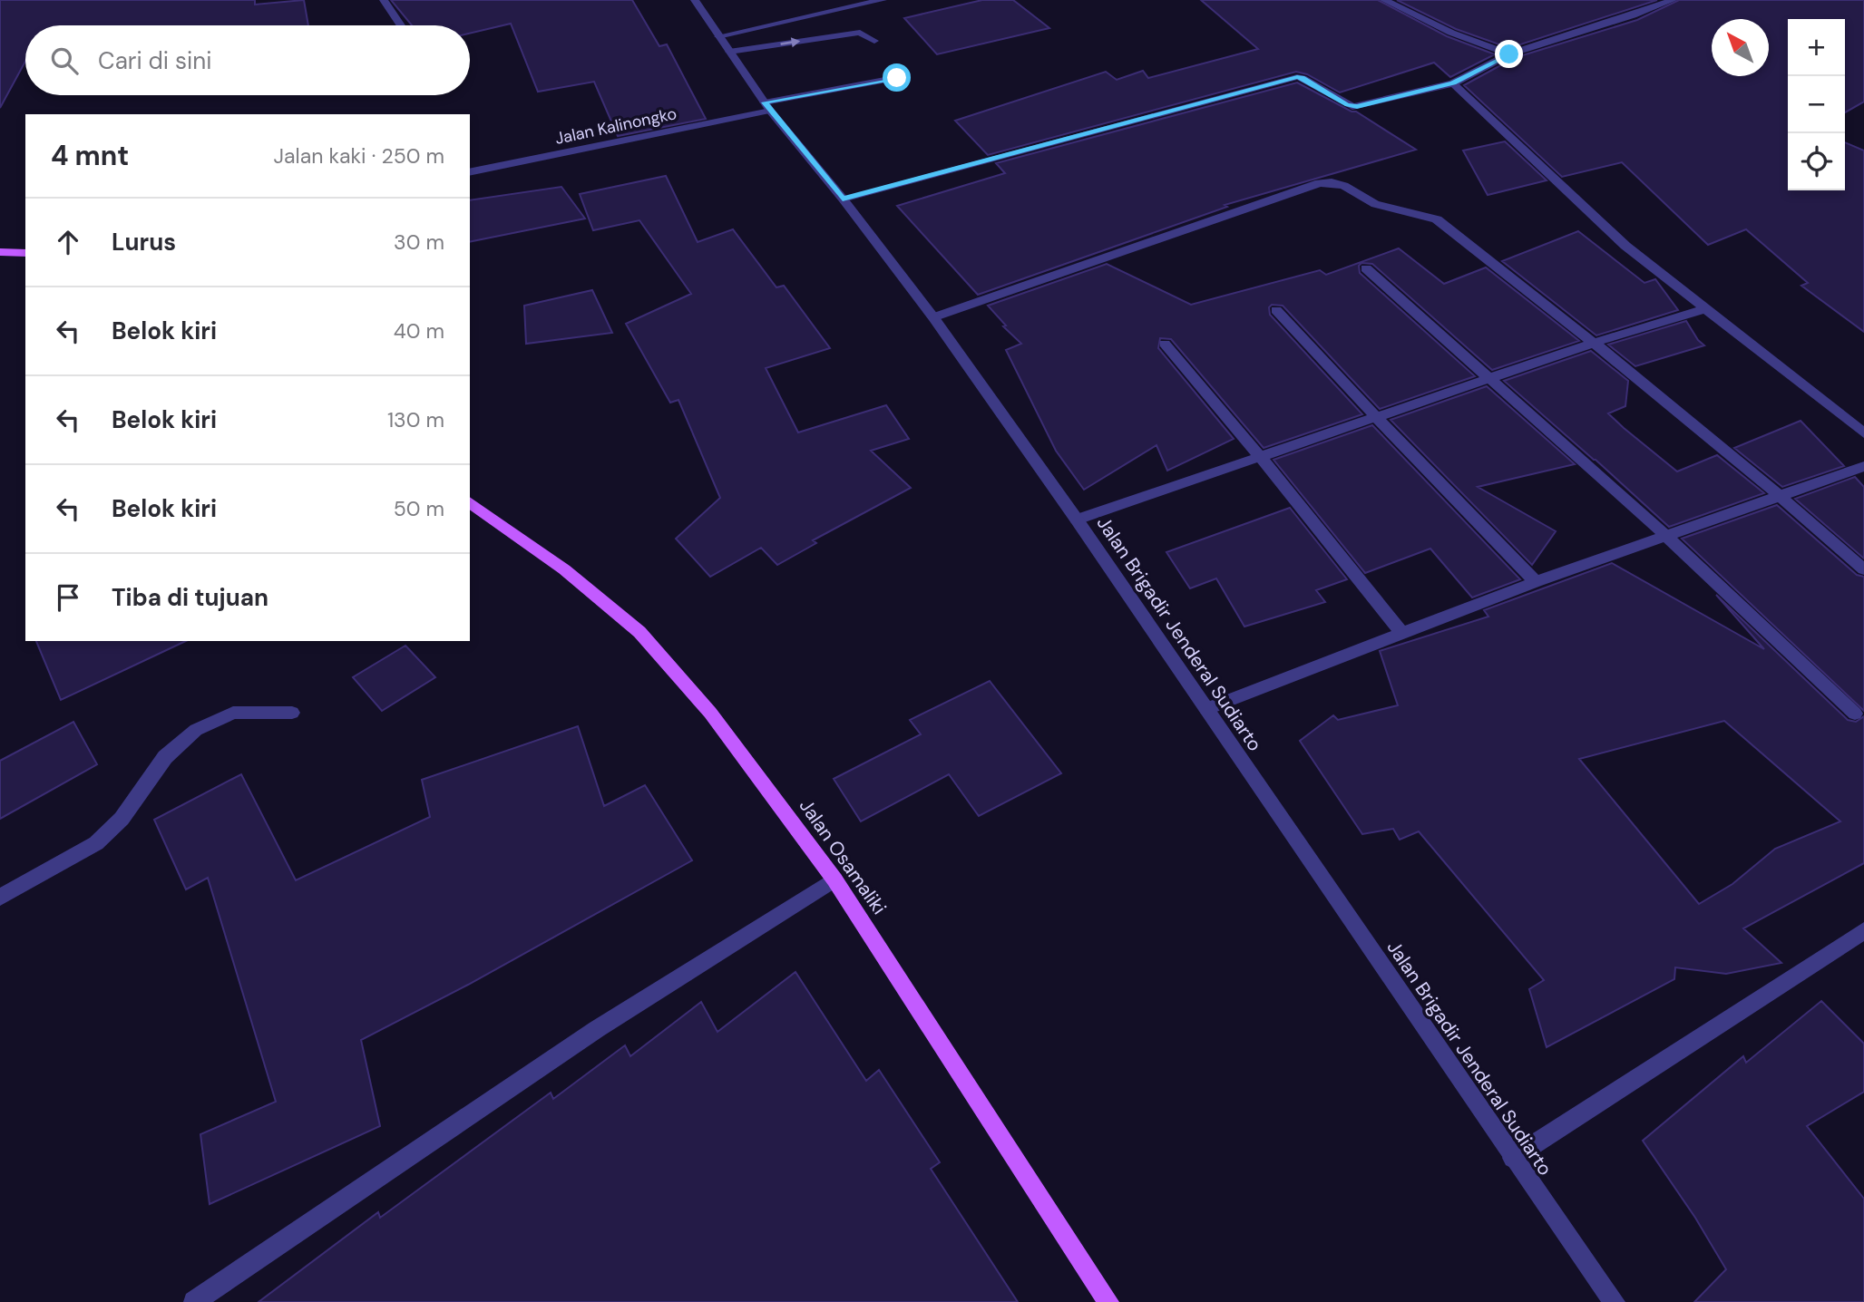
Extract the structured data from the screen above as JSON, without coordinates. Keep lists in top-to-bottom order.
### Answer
{
  "streets": {
    "main road": ["Jalan Osamaliki"],
    "street": ["Jalan Kalinongko", "Jalan Brigadir Jenderal Sudiarto"]
  },
  "crossings": [
    ["Jalan Kalinongko", "Jalan Brigadir Jenderal Sudiarto"]
  ],
  "north": "top left",
  "page": {
    "map_buttons": ["+", "−"],
    "search": "Cari di sini",
    "heading": ["4 mnt", "Jalan kaki · 250 m"],
    "list": [
      ["Lurus", "30 m"],
      ["Belok kiri", "40 m"],
      ["Belok kiri", "130 m"],
      ["Belok kiri", "50 m"],
      "Tiba di tujuan"
    ]
  }
}
